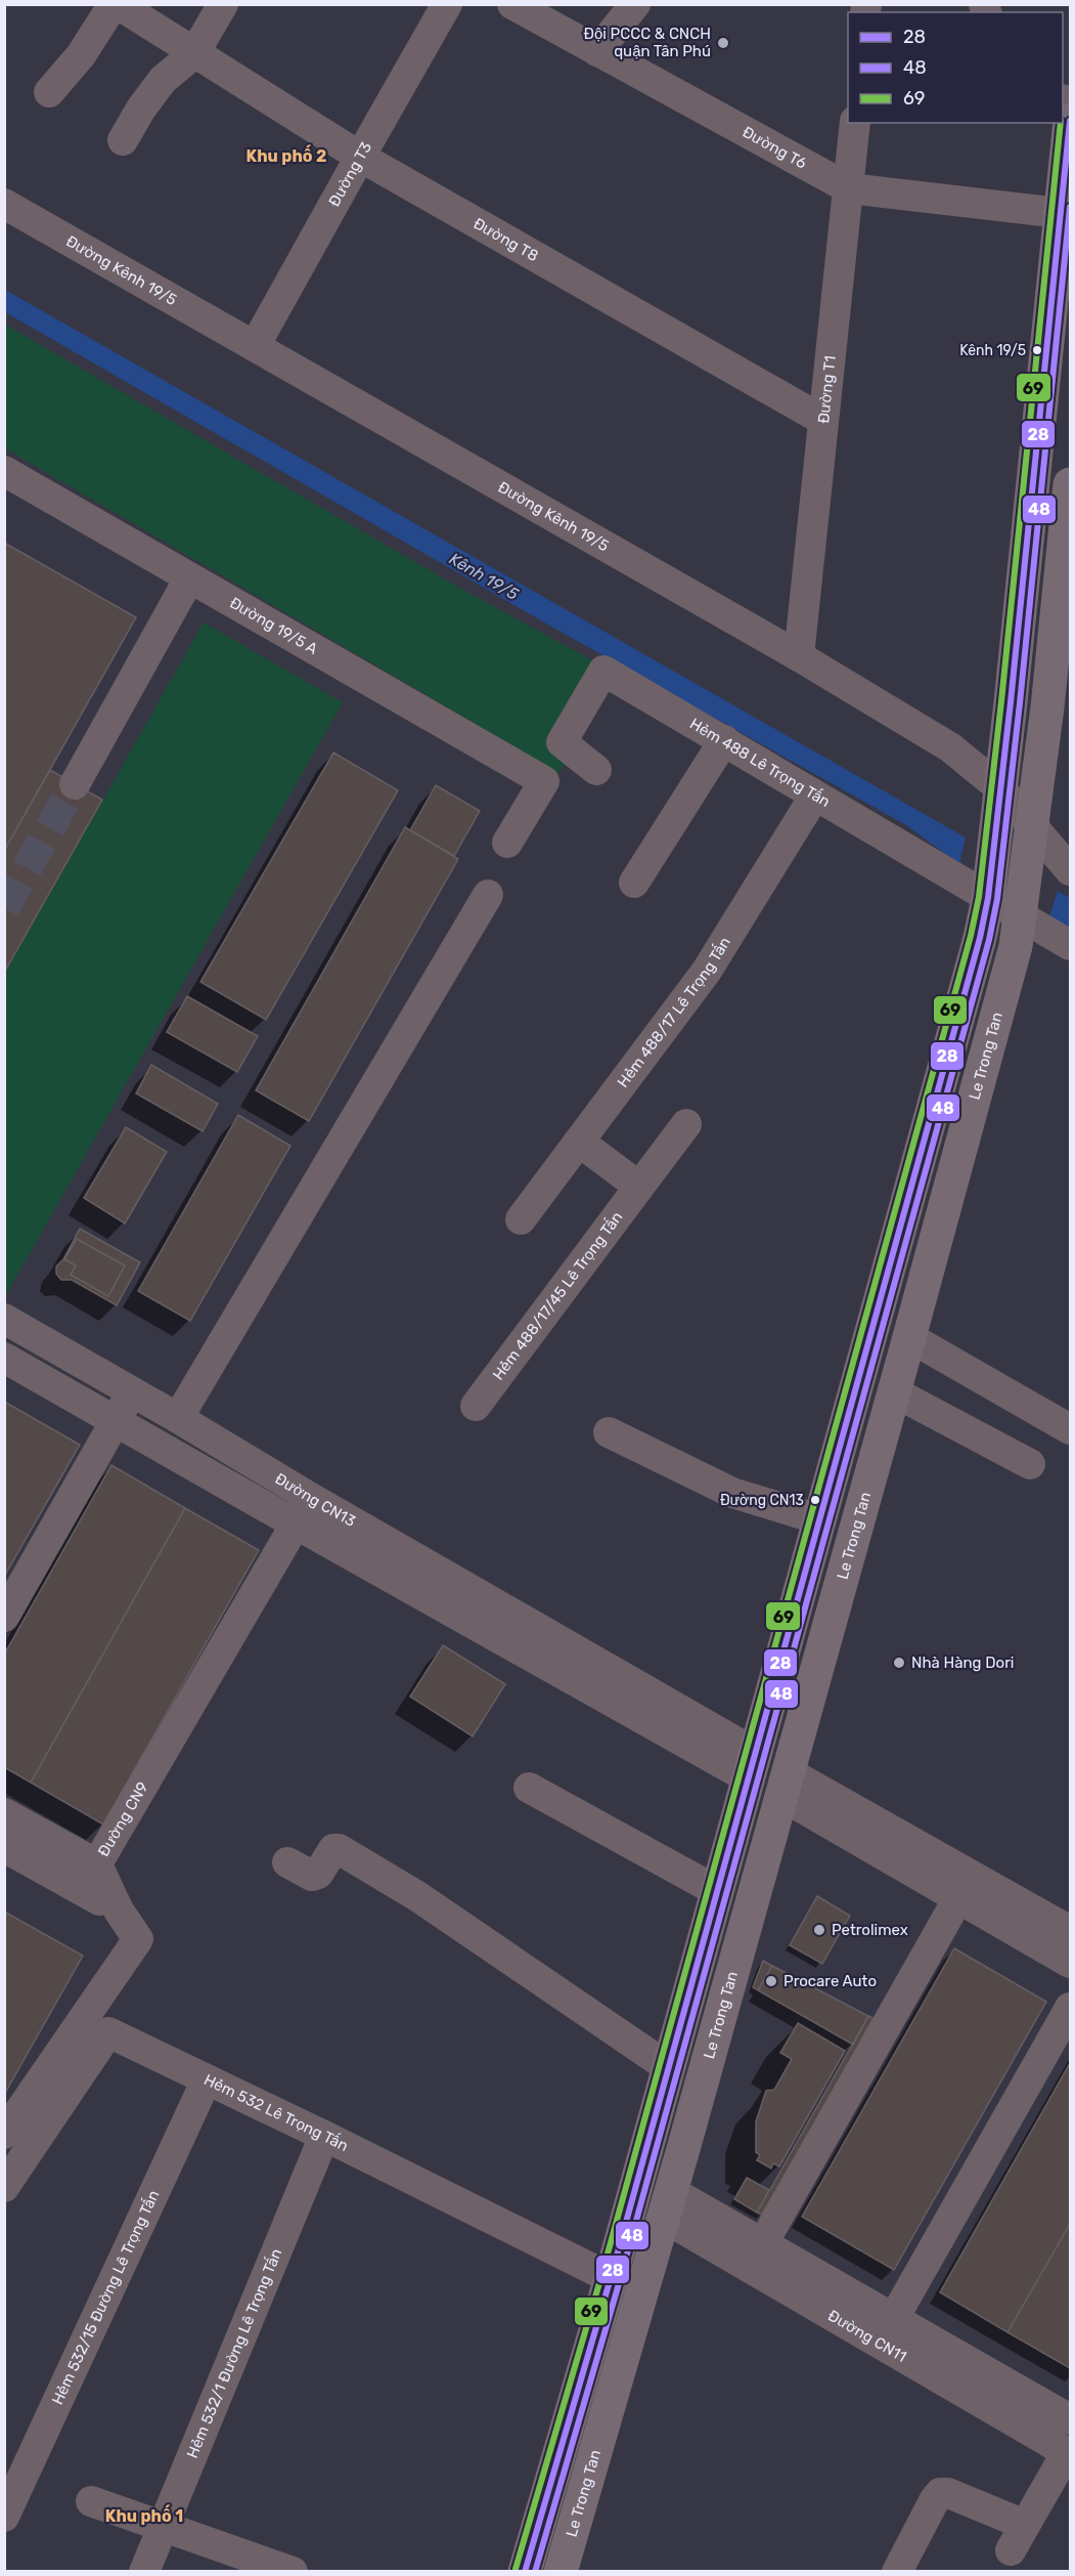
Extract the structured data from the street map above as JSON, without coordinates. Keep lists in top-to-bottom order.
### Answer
{
  "streets": {
    "main road": ["Le Trong Tan"],
    "street": [
      "Đường T6",
      "Đường T3",
      "Đường T8",
      "Đường Kênh 19/5",
      "Đường T1",
      "Đường 19/5 A",
      "Hẻm 488 Lê Trọng Tấn",
      "Hẻm 488/17 Lê Trọng Tấn",
      "Hẻm 488/17/45 Lê Trọng Tấn",
      "Đường CN13",
      "Đường CN9",
      "Hẻm 532 Lê Trọng Tấn",
      "Hẻm 532/15 Đường Lê Trọng Tấn",
      "Đường CN11",
      "Hẻm 532/1 Đường Lê Trọng Tấn"
    ]
  },
  "crossings": [
    ["Đường T6", "Đường T1"],
    ["Đường T3", "Đường T8"],
    ["Đường T3", "Đường Kênh 19/5"],
    ["Đường T8", "Đường T1"],
    ["Đường Kênh 19/5", "Đường T1"],
    ["Đường Kênh 19/5", "Le Trong Tan"],
    ["Hẻm 488 Lê Trọng Tấn", "Hẻm 488/17 Lê Trọng Tấn"],
    ["Le Trong Tan", "Đường CN11"],
    ["Đường CN13", "Đường CN9"],
    ["Hẻm 532 Lê Trọng Tấn", "Hẻm 532/15 Đường Lê Trọng Tấn"],
    ["Hẻm 532 Lê Trọng Tấn", "Hẻm 532/1 Đường Lê Trọng Tấn"]
  ],
  "districts": ["Khu phố 2", "Khu phố 1"],
  "water": ["Kênh 19/5"],
  "places": [
    "Đội PCCC & CNCH quận Tân Phú",
    "Kênh 19/5",
    "Đường CN13",
    "Nhà Hàng Dori",
    "Petrolimex",
    "Procare Auto"
  ],
  "lines": ["transit line 28", "transit line 69", "transit line 48"],
  "legend": ["28", "48", "69"]
}
